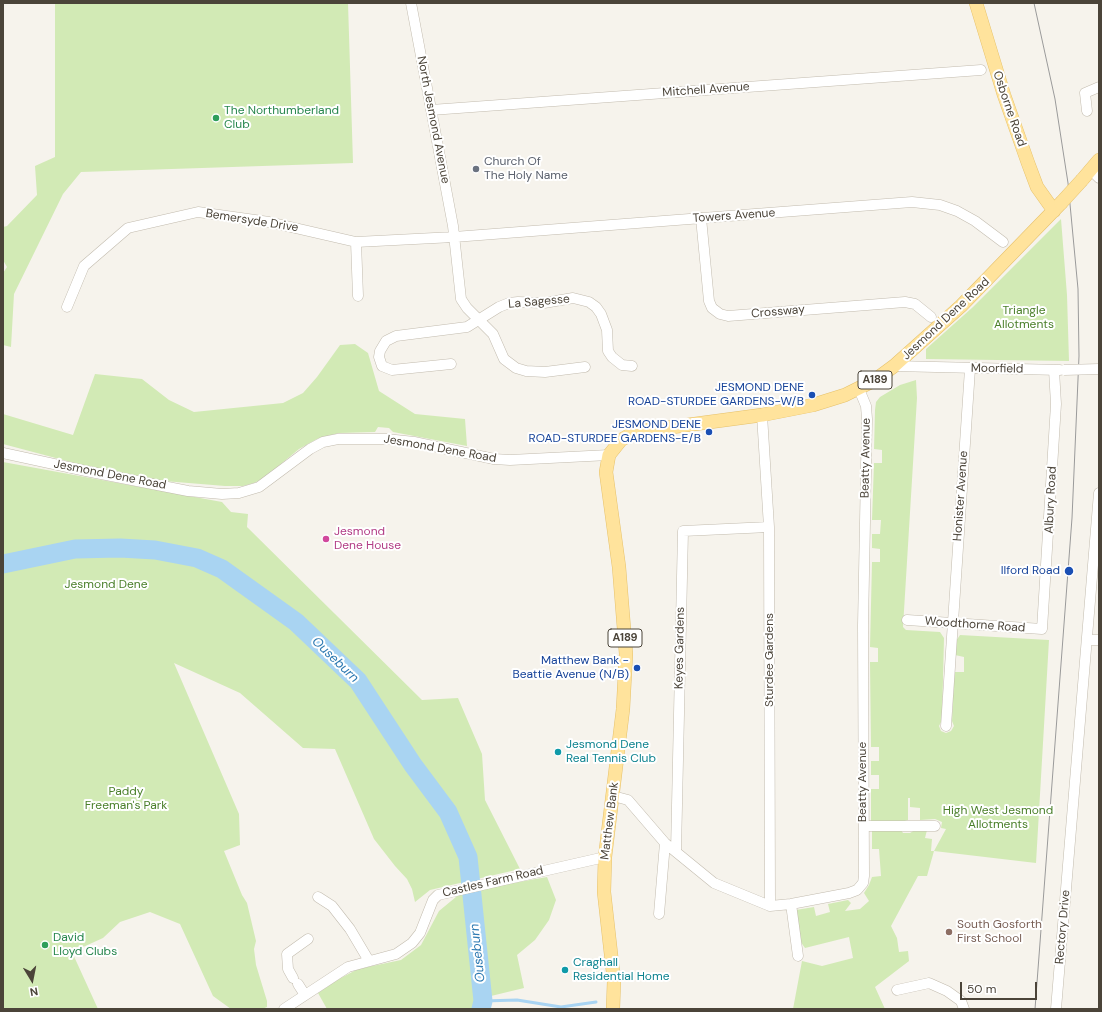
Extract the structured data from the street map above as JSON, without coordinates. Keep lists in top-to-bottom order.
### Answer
{
  "streets": {
    "main road": [
      "Osborne Road",
      "Jesmond Dene Road",
      "A189",
      "Matthew Bank"
    ],
    "street": [
      "Mitchell Avenue",
      "North Jesmond Avenue",
      "Towers Avenue",
      "Bemersyde Drive",
      "La Sagesse",
      "Crossway",
      "Moorfield",
      "Beatty Avenue",
      "Honister Avenue",
      "Albury Road",
      "Woodthorne Road",
      "Keyes Gardens",
      "Sturdee Gardens",
      "Castles Farm Road",
      "Rectory Drive"
    ]
  },
  "crossings": [
    ["Mitchell Avenue", "North Jesmond Avenue"],
    ["Osborne Road", "Jesmond Dene Road"],
    ["North Jesmond Avenue", "Towers Avenue"],
    ["North Jesmond Avenue", "Bemersyde Drive"],
    ["Towers Avenue", "Bemersyde Drive"],
    ["Towers Avenue", "Crossway"],
    ["Jesmond Dene Road", "Moorfield"],
    ["Jesmond Dene Road", "Beatty Avenue"],
    ["Jesmond Dene Road", "Sturdee Gardens"],
    ["Jesmond Dene Road", "Matthew Bank"],
    ["Moorfield", "Honister Avenue"],
    ["Moorfield", "Albury Road"],
    ["Beatty Avenue", "Keyes Gardens"],
    ["Beatty Avenue", "Sturdee Gardens"],
    ["Beatty Avenue", "Matthew Bank"],
    ["Honister Avenue", "Woodthorne Road"],
    ["Albury Road", "Woodthorne Road"],
    ["Keyes Gardens", "Sturdee Gardens"],
    ["Matthew Bank", "Castles Farm Road"]
  ],
  "water": ["Ouseburn"],
  "parks": [
    "Triangle Allotments",
    "Jesmond Dene",
    "Paddy Freeman's Park",
    "High West Jesmond Allotments"
  ],
  "places": [
    "The Northumberland Club",
    "Church Of The Holy Name",
    "JESMOND DENE ROAD-STURDEE GARDENS-W/B",
    "JESMOND DENE ROAD-STURDEE GARDENS-E/B",
    "Jesmond Dene House",
    "Ilford Road",
    "Matthew Bank - Beattie Avenue (N/B)",
    "Jesmond Dene Real Tennis Club",
    "South Gosforth First School",
    "David Lloyd Clubs",
    "Craghall Residential Home"
  ],
  "scale_bar": "50 m",
  "north": "bottom"
}
